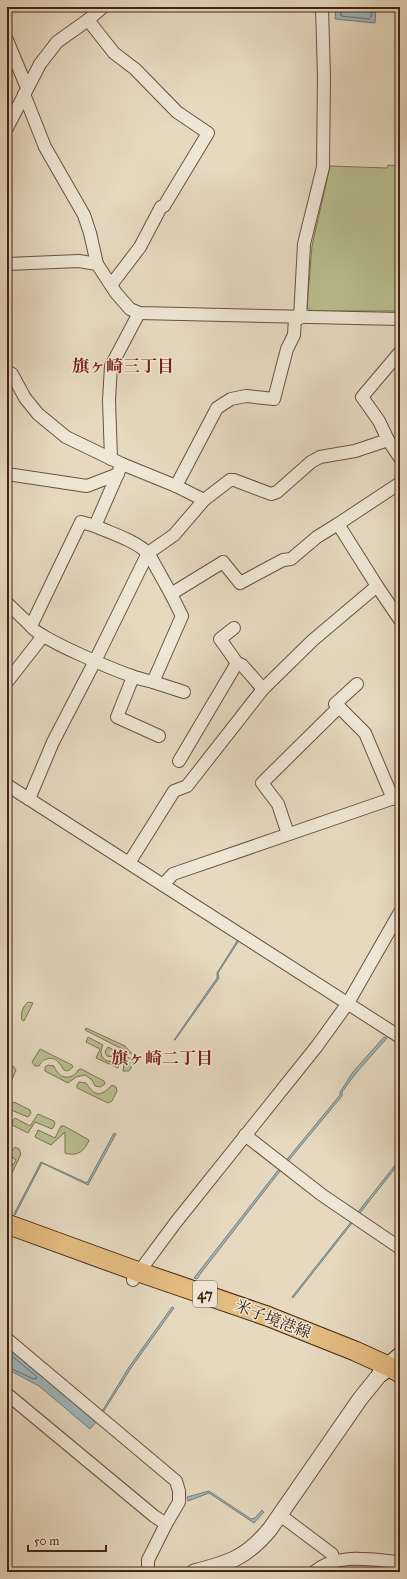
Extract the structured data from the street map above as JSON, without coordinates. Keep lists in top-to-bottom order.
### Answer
{
  "streets": {
    "main road": ["47", "米子境港線"]
  },
  "districts": ["旗ヶ崎三丁目", "旗ヶ崎二丁目"],
  "scale_bar": "50 m"
}
